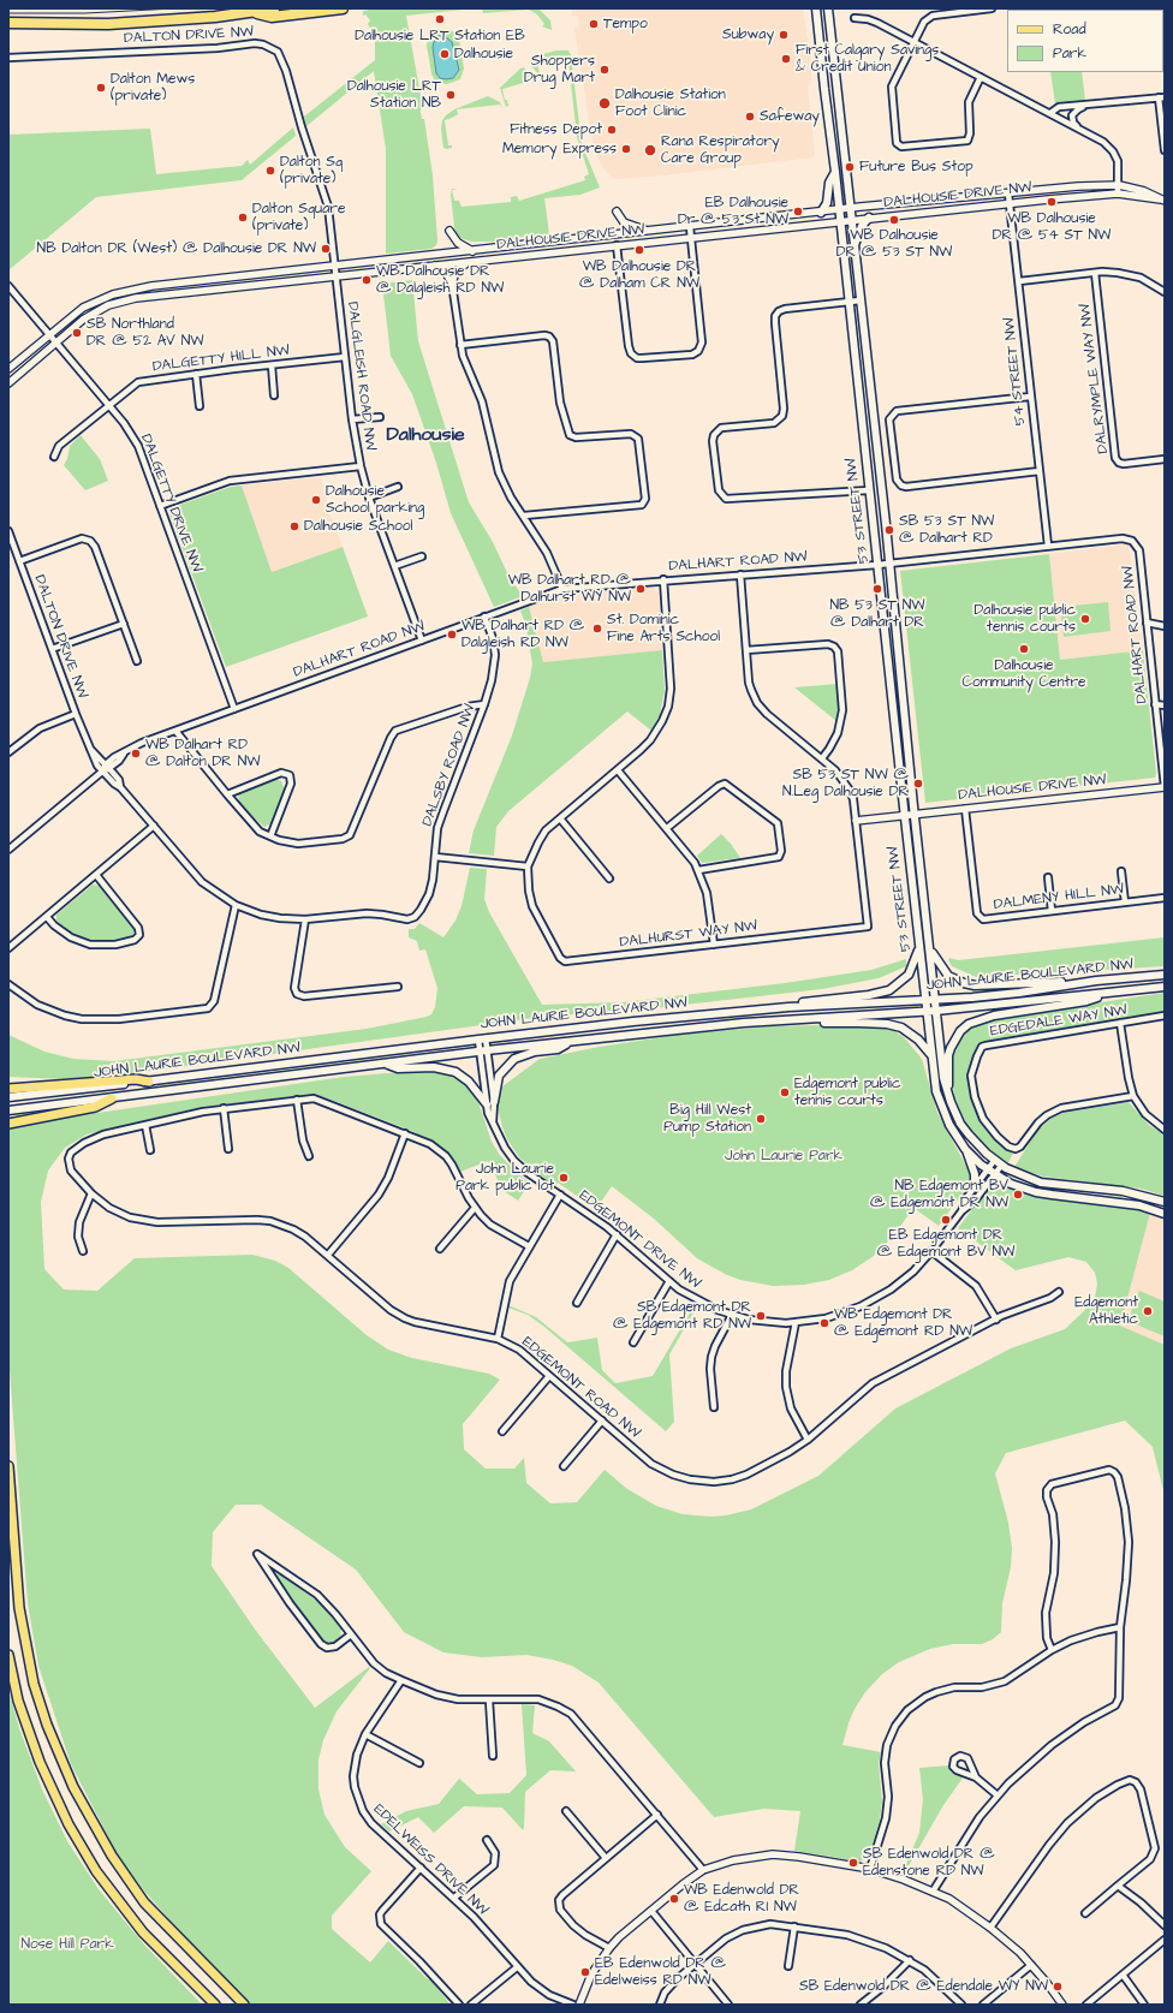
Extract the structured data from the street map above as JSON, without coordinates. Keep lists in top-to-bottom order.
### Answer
{
  "streets": {
    "main road": ["53 STREET NW", "JOHN LAURIE BOULEVARD NW"],
    "street": [
      "DALTON DRIVE NW",
      "DALHOUSIE DRIVE NW",
      "DALGETTY HILL NW",
      "54 STREET NW",
      "DALGLEISH ROAD NW",
      "DALRYMPLE WAY NW",
      "DALGETTY DRIVE NW",
      "DALHART ROAD NW",
      "DALSBY ROAD NW",
      "DALMENY HILL NW",
      "DALHURST WAY NW",
      "EDGEDALE WAY NW",
      "EDGEMONT DRIVE NW",
      "EDGEMONT ROAD NW",
      "EDELWEISS DRIVE NW"
    ]
  },
  "crossings": [
    ["DALTON DRIVE NW", "DALHOUSIE DRIVE NW"],
    ["DALTON DRIVE NW", "DALGLEISH ROAD NW"],
    ["DALTON DRIVE NW", "DALHART ROAD NW"],
    ["DALTON DRIVE NW", "DALSBY ROAD NW"],
    ["DALHOUSIE DRIVE NW", "54 STREET NW"],
    ["DALHOUSIE DRIVE NW", "DALGLEISH ROAD NW"],
    ["DALHOUSIE DRIVE NW", "DALGETTY DRIVE NW"],
    ["DALHOUSIE DRIVE NW", "53 STREET NW"],
    ["DALHOUSIE DRIVE NW", "DALHART ROAD NW"],
    ["DALHOUSIE DRIVE NW", "DALMENY HILL NW"],
    ["DALHOUSIE DRIVE NW", "DALHURST WAY NW"],
    ["DALGETTY HILL NW", "DALGLEISH ROAD NW"],
    ["DALGETTY HILL NW", "DALGETTY DRIVE NW"],
    ["54 STREET NW", "DALHART ROAD NW"],
    ["DALGLEISH ROAD NW", "DALHART ROAD NW"],
    ["DALGETTY DRIVE NW", "DALHART ROAD NW"],
    ["53 STREET NW", "DALHART ROAD NW"],
    ["53 STREET NW", "JOHN LAURIE BOULEVARD NW"],
    ["DALHART ROAD NW", "DALSBY ROAD NW"],
    ["DALHART ROAD NW", "DALHURST WAY NW"],
    ["JOHN LAURIE BOULEVARD NW", "EDGEMONT DRIVE NW"]
  ],
  "districts": ["Dalhousie"],
  "parks": ["John Laurie Park", "Nose Hill Park"],
  "places": [
    "Dalhousie LRT Station EB",
    "Tempo",
    "Subway",
    "Dalhousie",
    "First Calgary Savings & Credit Union",
    "Shoppers Drug Mart",
    "Dalton Mews (private)",
    "Dalhousie LRT Station NB",
    "Dalhousie Station Foot Clinic",
    "Safeway",
    "Fitness Depot",
    "Memory Express",
    "Rana Respiratory Care Group",
    "Future Bus Stop",
    "Dalton Sq (private)",
    "WB Dalhousie DR @ 54 ST NW",
    "EB Dalhousie Dr @ 53 St NW",
    "Dalton Square (private)",
    "WB Dalhousie DR @ 53 ST NW",
    "NB Dalton DR (West) @ Dalhousie DR NW",
    "WB Dalhousie DR @ Dalham CR NW",
    "WB Dalhousie DR @ Dalgleish RD NW",
    "SB Northland DR @ 52 AV NW",
    "Dalhousie School parking",
    "Dalhousie School",
    "SB 53 ST NW @ Dalhart RD",
    "WB Dalhart RD @ Dalhurst WY NW",
    "NB 53 ST NW @ Dalhart DR",
    "Dalhousie public tennis courts",
    "St. Dominic Fine Arts School",
    "WB Dalhart RD @ Dalgleish RD NW",
    "Dalhousie Community Centre",
    "WB Dalhart RD @ Dalton DR NW",
    "SB 53 ST NW @ N.Leg Dalhousie DR",
    "Edgemont public tennis courts",
    "Big Hill West Pump Station",
    "John Laurie Park public lot",
    "NB Edgemont BV @ Edgemont DR NW",
    "EB Edgemont DR @ Edgemont BV NW",
    "Edgemont Athletic",
    "SB Edgemont DR @ Edgemont RD NW",
    "WB Edgemont DR @ Edgemont RD NW",
    "SB Edenwold DR @ Edenstone RD NW",
    "WB Edenwold DR @ Edcath RI NW",
    "EB Edenwold DR @ Edelweiss RD NW",
    "SB Edenwold DR @ Edendale WY NW"
  ],
  "legend": ["Road", "Park"]
}
